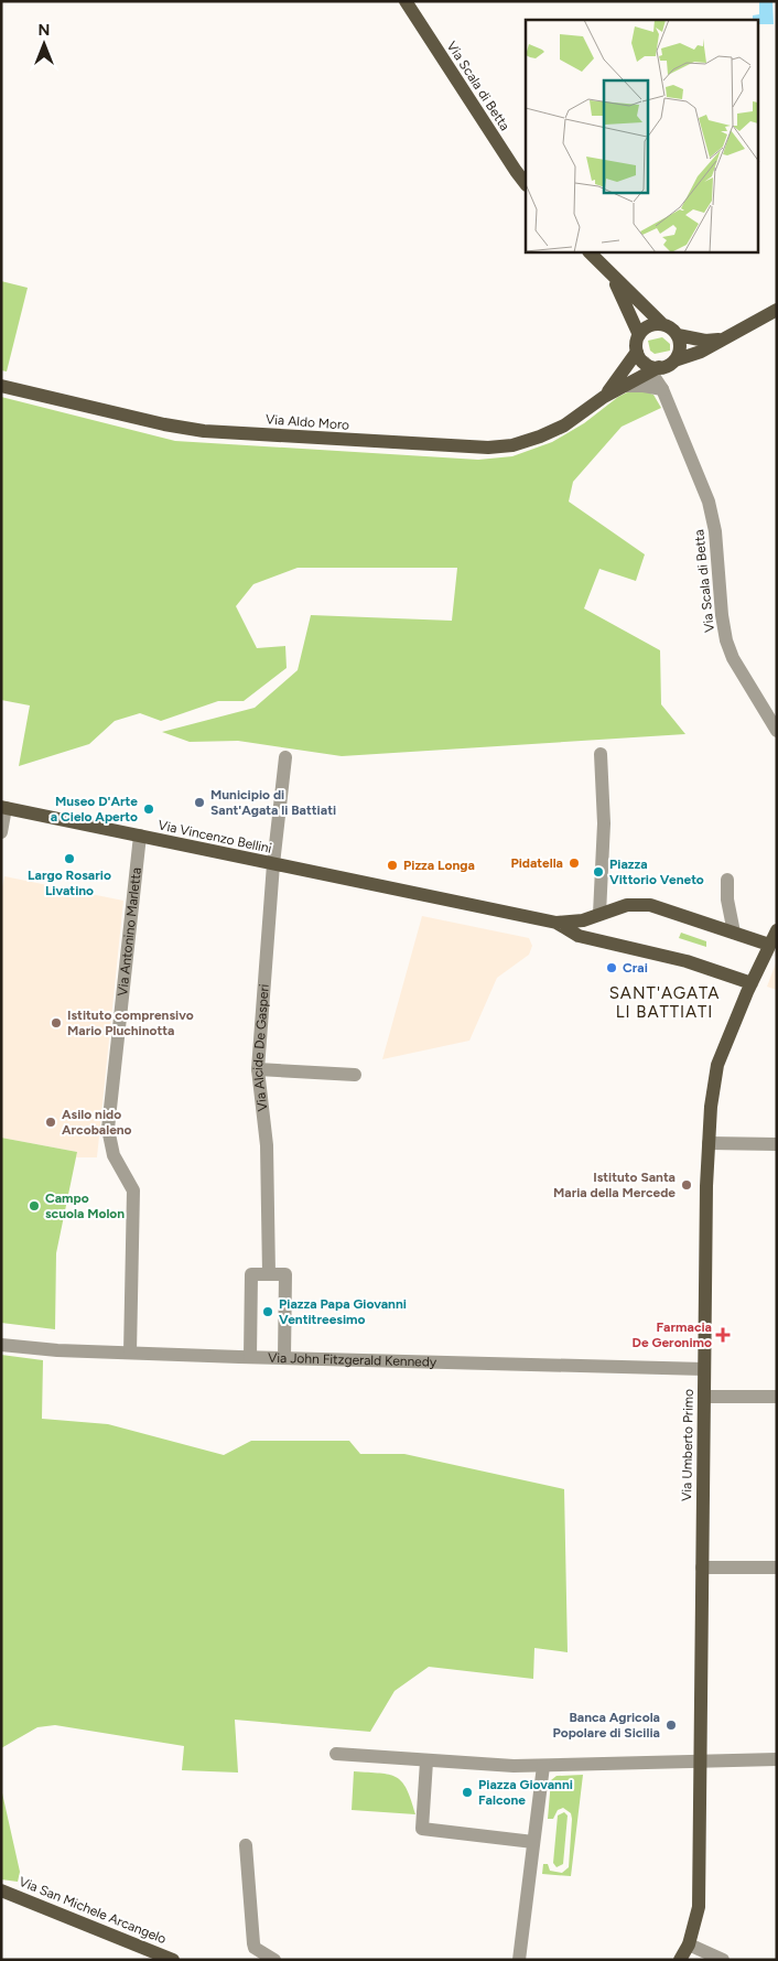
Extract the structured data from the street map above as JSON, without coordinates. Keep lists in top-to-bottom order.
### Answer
{
  "streets": {
    "main road": [
      "Via Scala di Betta",
      "Via Aldo Moro",
      "Via Vincenzo Bellini",
      "Via Umberto Primo",
      "Via San Michele Arcangelo"
    ],
    "street": ["Via Antonino Marletta", "Via Alcide De Gasperi", "Via John Fitzgerald Kennedy"]
  },
  "crossings": [
    ["Via Vincenzo Bellini", "Via Antonino Marletta"],
    ["Via Vincenzo Bellini", "Via Alcide De Gasperi"],
    ["Via Antonino Marletta", "Via John Fitzgerald Kennedy"],
    ["Via John Fitzgerald Kennedy", "Via Umberto Primo"]
  ],
  "districts": ["SANT'AGATA LI BATTIATI"],
  "places": {
    "other": [
      "Municipio di Sant'Agata li Battiati",
      "Museo D'Arte a Cielo Aperto",
      "Largo Rosario Livatino",
      "Pidatella",
      "Pizza Longa",
      "Piazza Vittorio Veneto",
      "Crai",
      "Istituto comprensivo Mario Pluchinotta",
      "Asilo nido Arcobaleno",
      "Istituto Santa Maria della Mercede",
      "Campo scuola Molon",
      "Piazza Papa Giovanni Ventitreesimo",
      "Banca Agricola Popolare di Sicilia",
      "Piazza Giovanni Falcone"
    ],
    "health": ["Farmacia De Geronimo"]
  },
  "north": "top"
}
